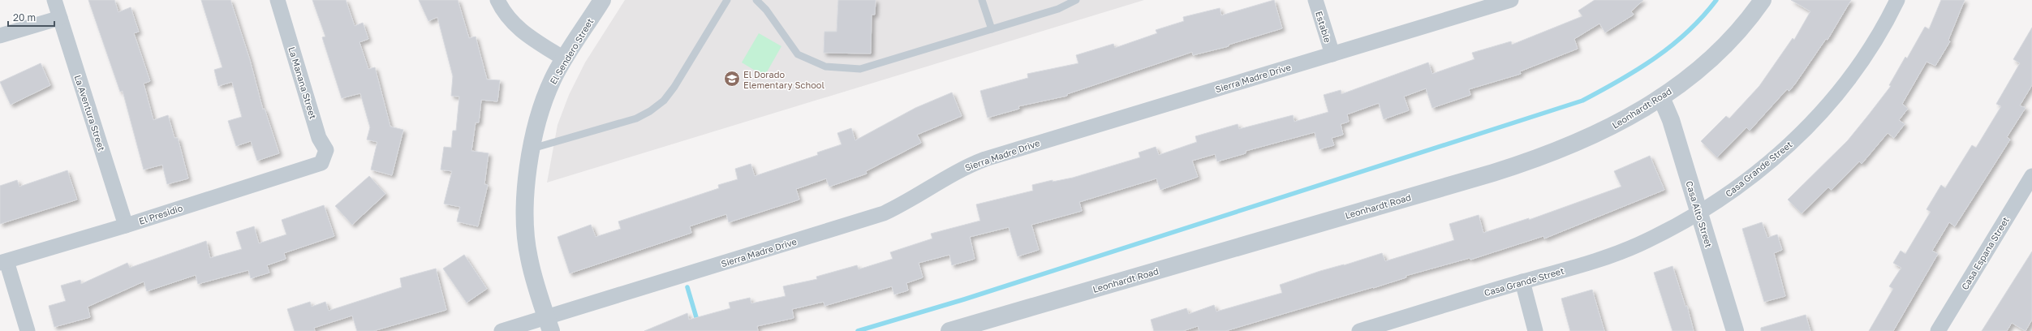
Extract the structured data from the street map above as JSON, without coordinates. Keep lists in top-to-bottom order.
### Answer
{
  "streets": {
    "street": [
      "Estable",
      "El Sendero Street",
      "Sierra Madre Drive",
      "La Manana Street",
      "Leonhardt Road",
      "La Aventura Street",
      "Casa Grande Street",
      "El Presidio",
      "Casa Alto Street",
      "Casa Espana Street"
    ]
  },
  "crossings": [
    ["Estable", "Sierra Madre Drive"],
    ["El Sendero Street", "Sierra Madre Drive"],
    ["La Manana Street", "El Presidio"],
    ["Leonhardt Road", "Casa Alto Street"],
    ["La Aventura Street", "El Presidio"],
    ["Casa Grande Street", "Casa Alto Street"]
  ],
  "places": {
    "school or university": ["El Dorado Elementary School"]
  },
  "scale_bar": "20 m"
}
